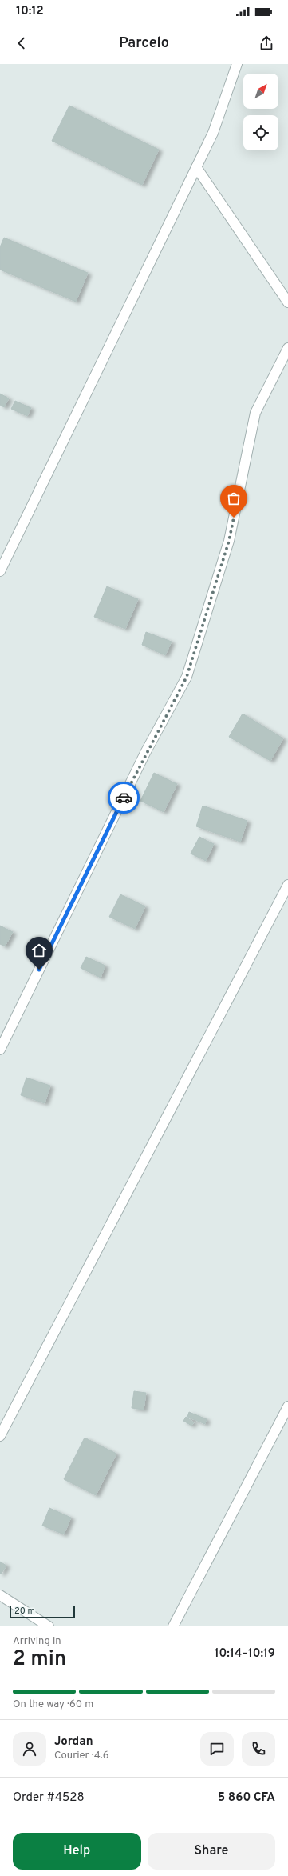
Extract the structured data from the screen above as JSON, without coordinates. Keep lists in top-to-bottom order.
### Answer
{
  "scale_bar": "20 m",
  "north": "top right",
  "page": {
    "status": "10:12",
    "header": "Parcelo",
    "scale": "20 m",
    "heading": ["2 min", "Arriving in", "10:14–10:19"],
    "panel": [
      "Jordan",
      "Courier · 4.6",
      "Order #4528",
      "5 860 CFA"
    ],
    "bar": "On the way · 60 m",
    "buttons": ["Help", "Share"]
  }
}
